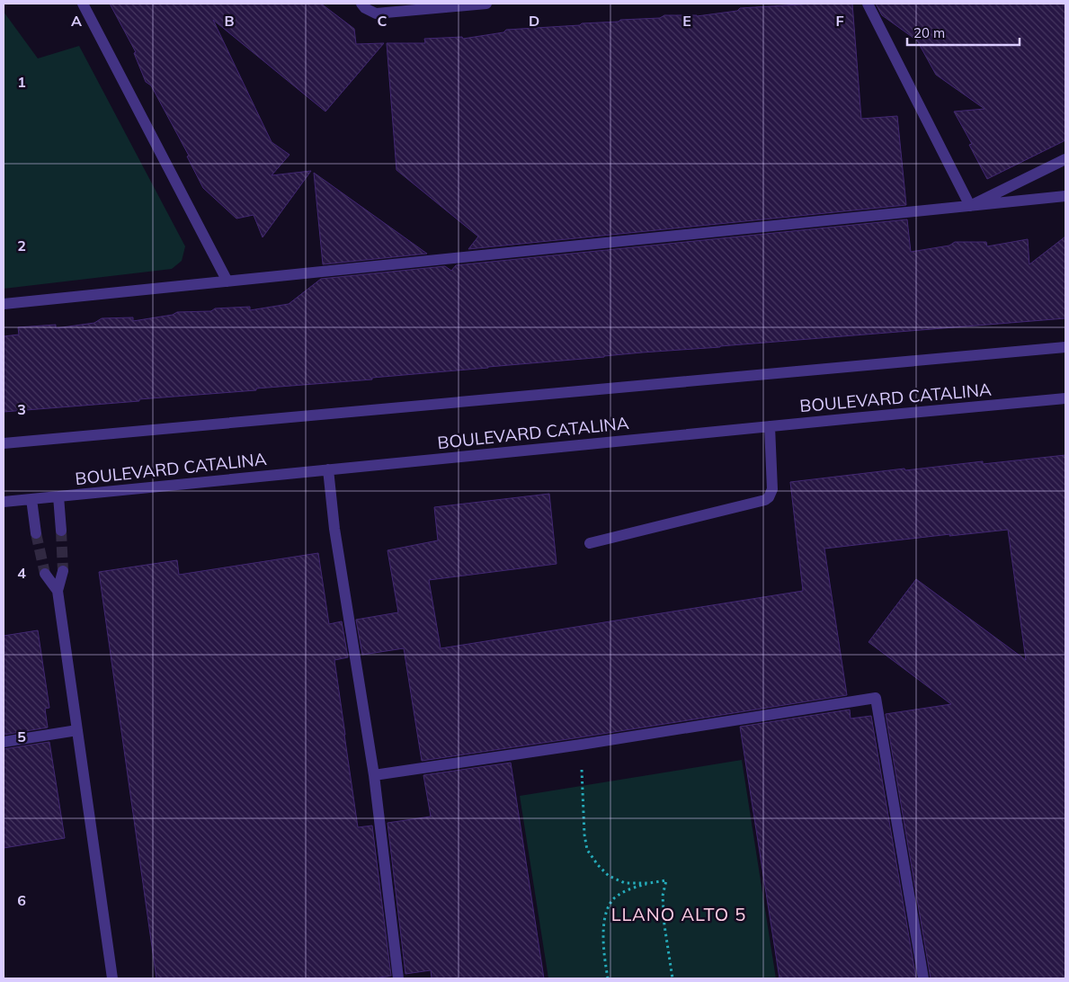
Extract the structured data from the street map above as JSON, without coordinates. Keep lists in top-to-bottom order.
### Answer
{
  "streets": {
    "street": ["BOULEVARD CATALINA"]
  },
  "districts": ["LLANO ALTO 5"],
  "scale_bar": "20 m",
  "grid": {
    "columns": [
      "A",
      "B",
      "C",
      "D",
      "E",
      "F"
    ],
    "rows": [
      "1",
      "2",
      "3",
      "4",
      "5",
      "6"
    ]
  }
}
